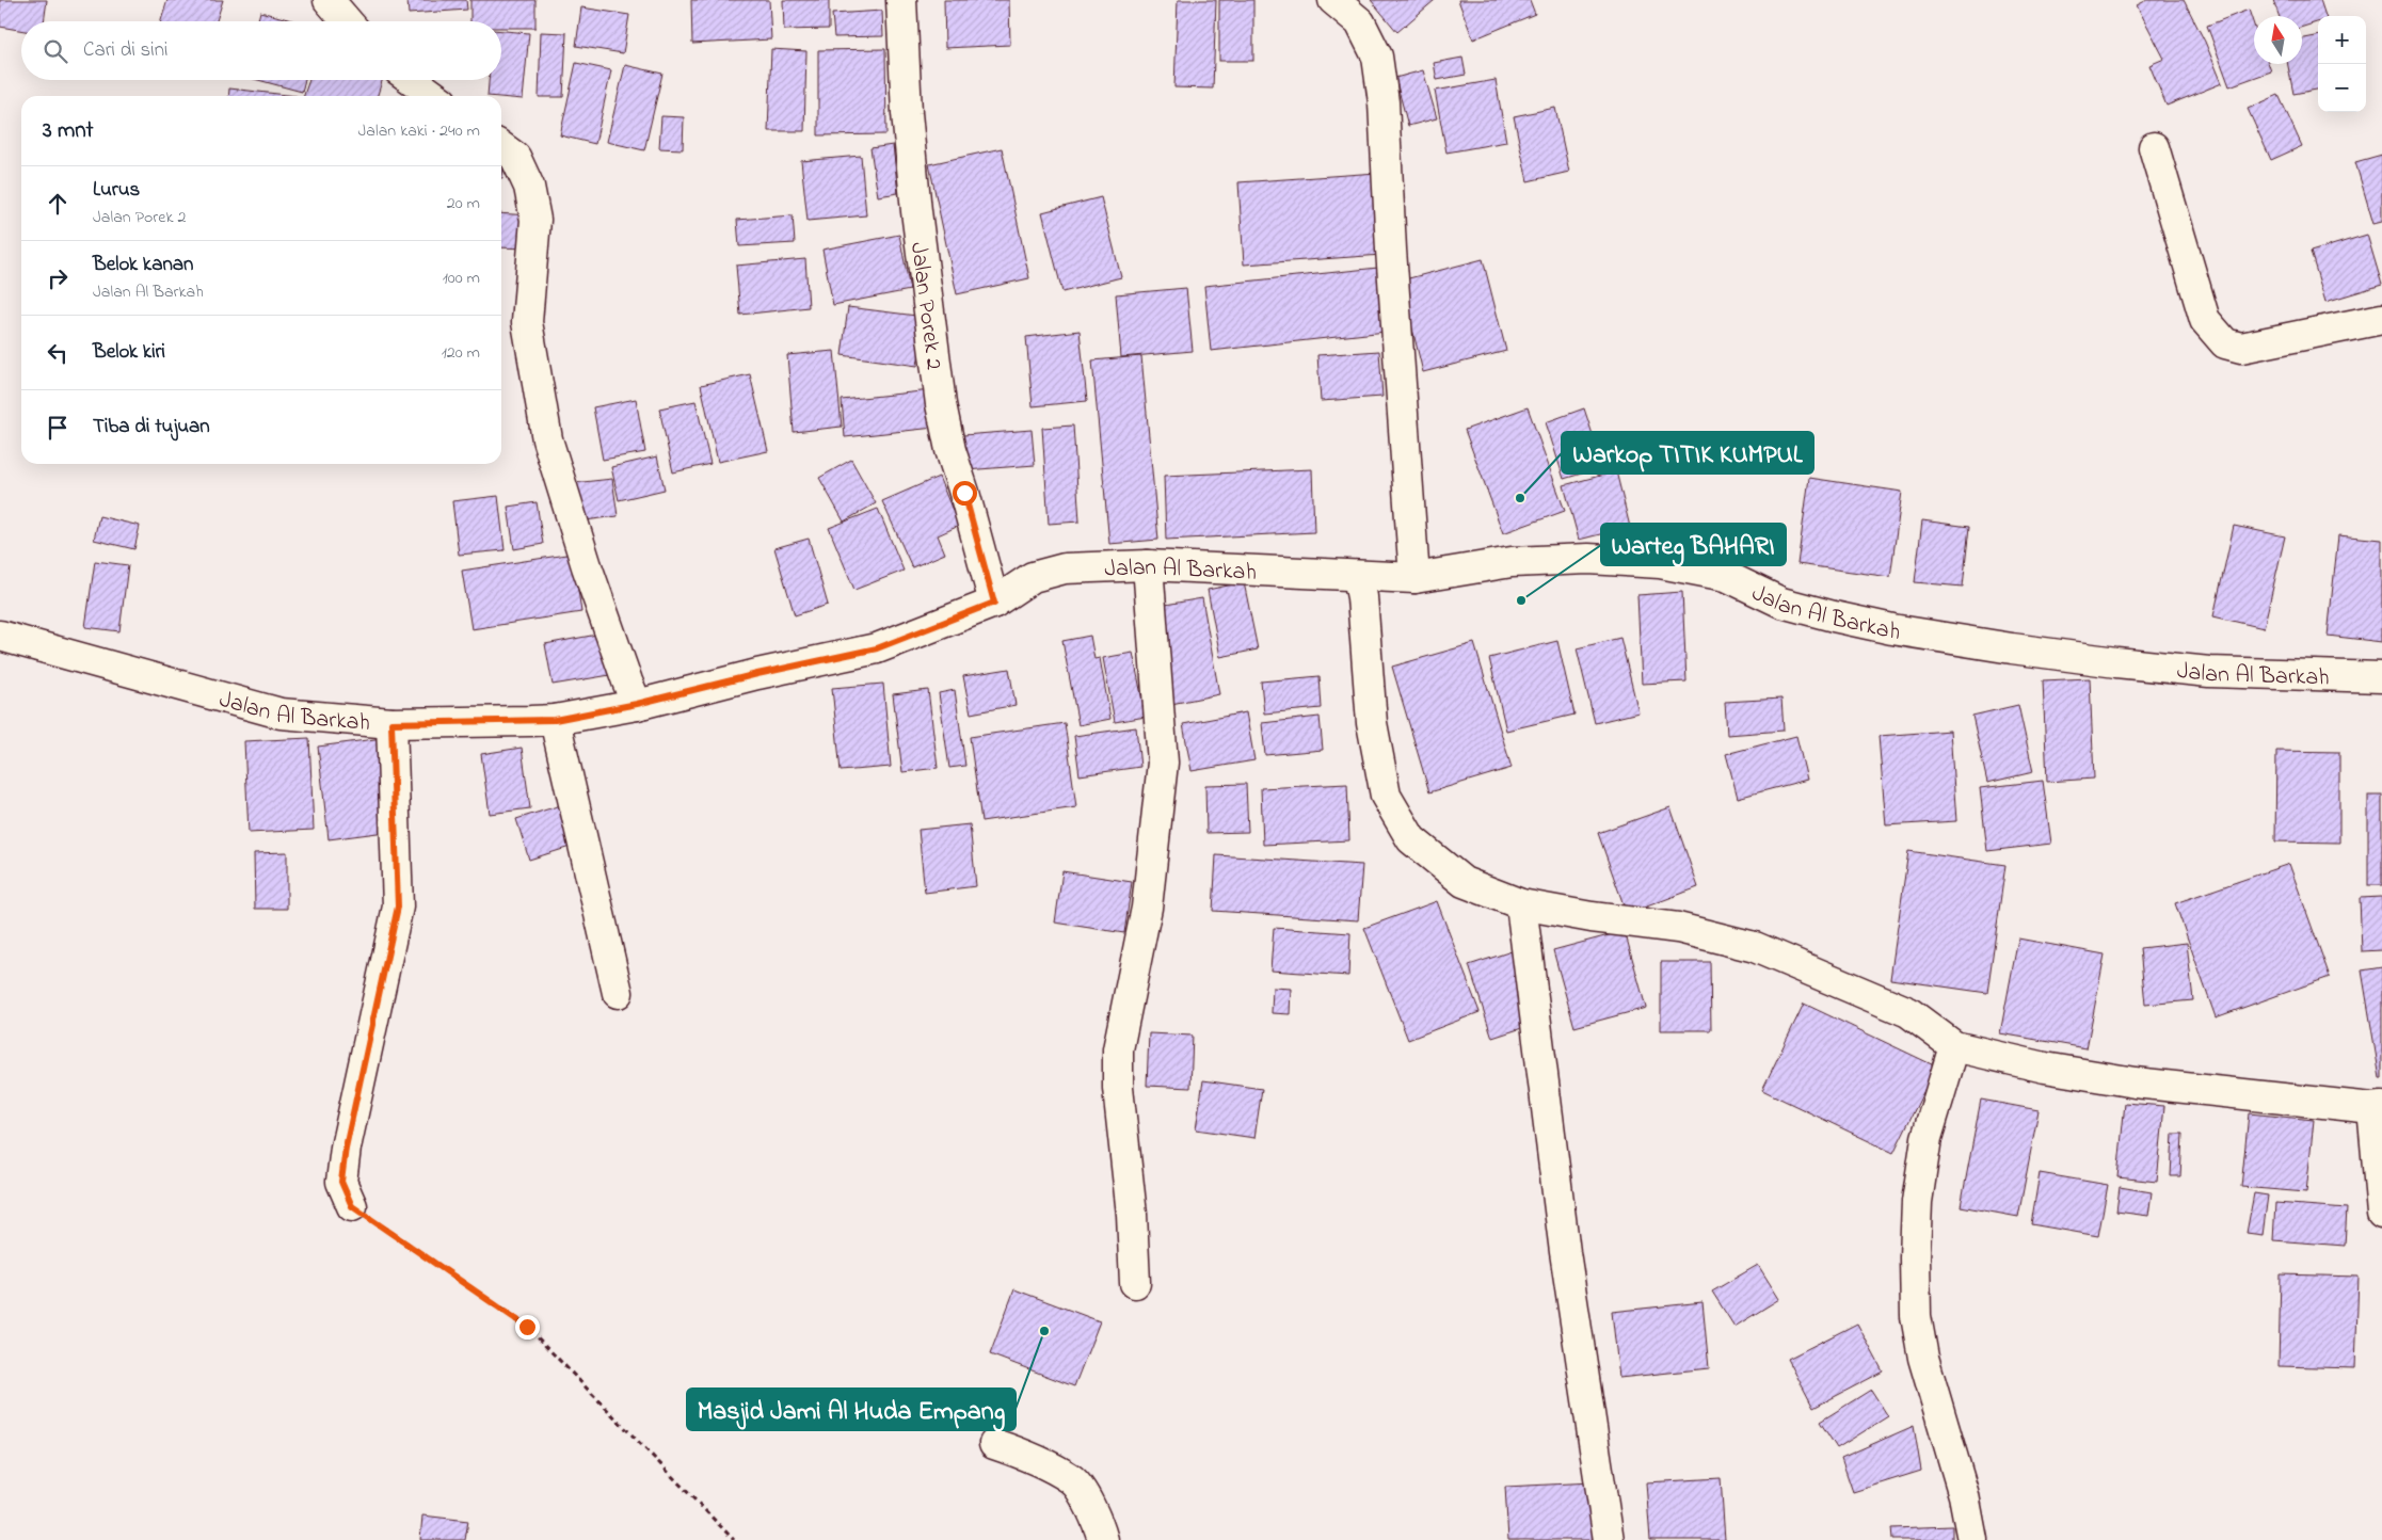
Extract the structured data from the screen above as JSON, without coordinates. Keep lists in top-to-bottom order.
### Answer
{
  "streets": {
    "street": ["Jalan Porek 2", "Jalan Al Barkah"]
  },
  "crossings": [
    ["Jalan Porek 2", "Jalan Al Barkah"]
  ],
  "places": ["Warkop TITIK KUMPUL", "Warteg BAHARI", "Masjid Jami Al Huda Empang"],
  "north": "top",
  "page": {
    "map_buttons": ["+", "−"],
    "search": "Cari di sini",
    "heading": ["3 mnt", "Jalan kaki · 240 m"],
    "list": [
      ["Lurus", "Jalan Porek 2", "20 m"],
      ["Belok kanan", "Jalan Al Barkah", "100 m"],
      ["Belok kiri", "120 m"],
      "Tiba di tujuan"
    ]
  }
}
